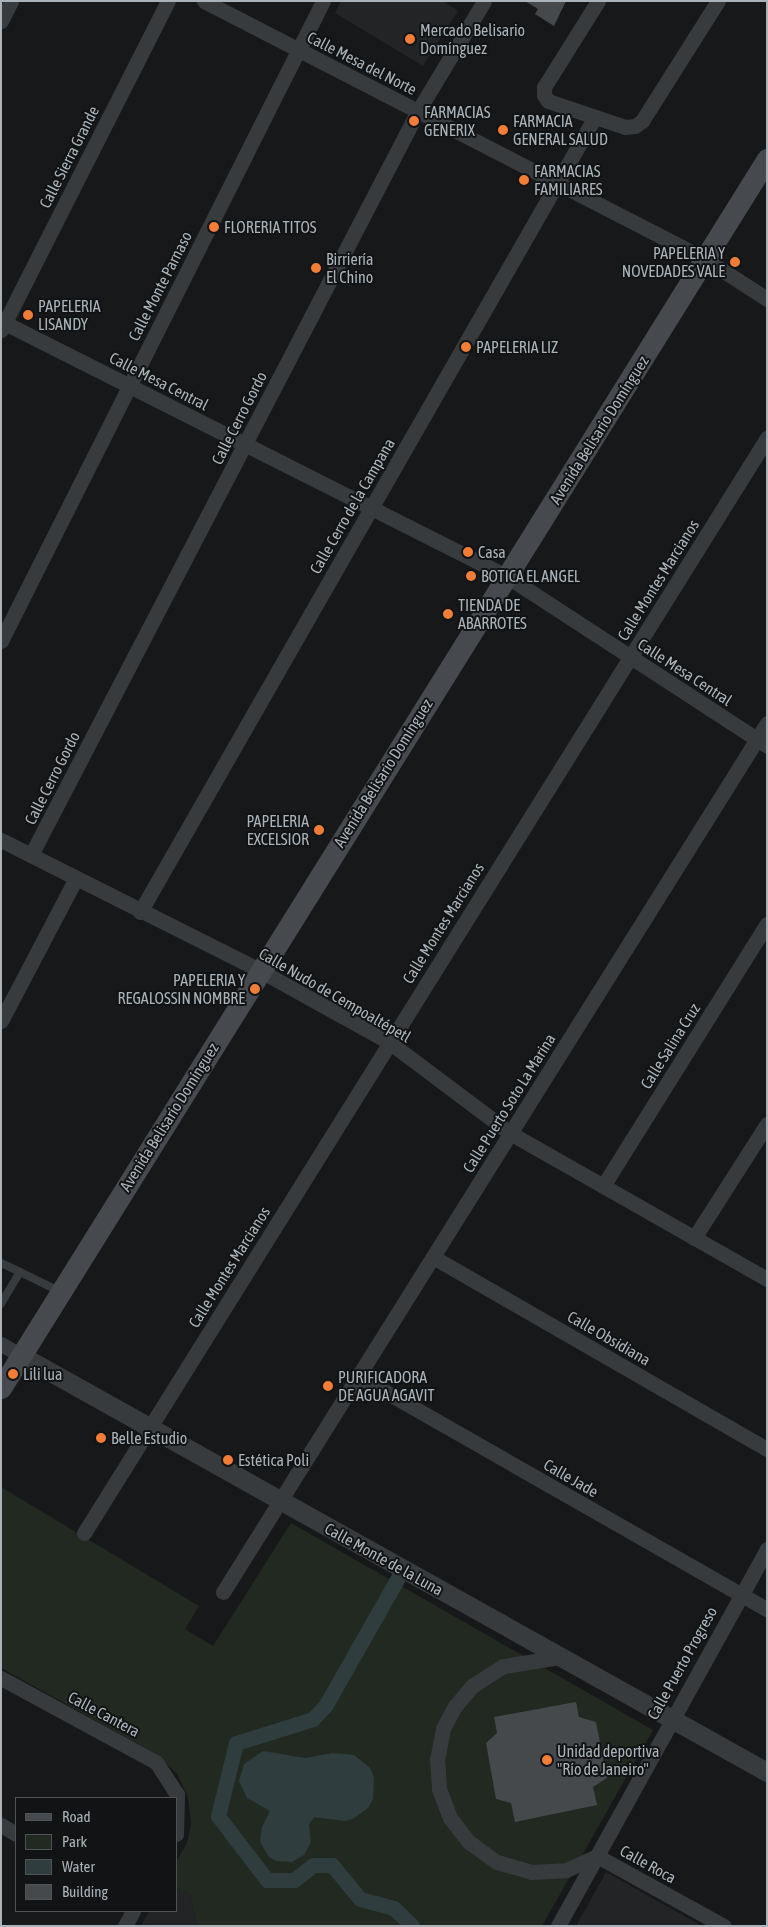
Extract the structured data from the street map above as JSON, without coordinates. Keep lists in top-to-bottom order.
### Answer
{
  "streets": {
    "main road": ["Avenida Belisario Domínguez"],
    "street": [
      "Calle Mesa del Norte",
      "Calle Sierra Grande",
      "Calle Monte Parnaso",
      "Calle Mesa Central",
      "Calle Cerro Gordo",
      "Calle Cerro de la Campana",
      "Calle Montes Marcianos",
      "Calle Nudo de Cempoaltépetl",
      "Calle Salina Cruz",
      "Calle Puerto Soto La Marina",
      "Calle Obsidiana",
      "Calle Jade",
      "Calle Monte de la Luna",
      "Calle Puerto Progreso",
      "Calle Cantera",
      "Calle Roca"
    ]
  },
  "crossings": [
    ["Calle Mesa del Norte", "Calle Monte Parnaso"],
    ["Calle Mesa del Norte", "Calle Cerro Gordo"],
    ["Calle Mesa del Norte", "Avenida Belisario Domínguez"],
    ["Calle Mesa del Norte", "Calle Cerro de la Campana"],
    ["Calle Sierra Grande", "Calle Mesa Central"],
    ["Calle Monte Parnaso", "Calle Mesa Central"],
    ["Calle Mesa Central", "Calle Cerro Gordo"],
    ["Calle Mesa Central", "Avenida Belisario Domínguez"],
    ["Calle Mesa Central", "Calle Cerro de la Campana"],
    ["Calle Mesa Central", "Calle Montes Marcianos"],
    ["Calle Mesa Central", "Calle Puerto Soto La Marina"],
    ["Calle Cerro Gordo", "Calle Nudo de Cempoaltépetl"],
    ["Avenida Belisario Domínguez", "Calle Nudo de Cempoaltépetl"],
    ["Avenida Belisario Domínguez", "Calle Monte de la Luna"],
    ["Calle Cerro de la Campana", "Calle Nudo de Cempoaltépetl"],
    ["Calle Montes Marcianos", "Calle Nudo de Cempoaltépetl"],
    ["Calle Montes Marcianos", "Calle Monte de la Luna"],
    ["Calle Nudo de Cempoaltépetl", "Calle Salina Cruz"],
    ["Calle Nudo de Cempoaltépetl", "Calle Puerto Soto La Marina"],
    ["Calle Puerto Soto La Marina", "Calle Obsidiana"],
    ["Calle Puerto Soto La Marina", "Calle Jade"],
    ["Calle Puerto Soto La Marina", "Calle Monte de la Luna"],
    ["Calle Jade", "Calle Puerto Progreso"],
    ["Calle Monte de la Luna", "Calle Puerto Progreso"],
    ["Calle Monte de la Luna", "Calle Roca"],
    ["Calle Puerto Progreso", "Calle Roca"]
  ],
  "places": [
    "Mercado Belisario Domínguez",
    "FARMACIAS GENERIX",
    "FARMACIA GENERAL SALUD",
    "FARMACIAS FAMILIARES",
    "FLORERIA TITOS",
    "PAPELERIA Y NOVEDADES VALE",
    "Birriería El Chino",
    "PAPELERIA LISANDY",
    "PAPELERIA LIZ",
    "Casa",
    "BOTICA EL ANGEL",
    "TIENDA DE ABARROTES",
    "PAPELERIA EXCELSIOR",
    "PAPELERIA Y REGALOSSIN NOMBRE",
    "Lili lua",
    "PURIFICADORA DE AGUA AGAVIT",
    "Belle Estudio",
    "Estética Poli",
    "Unidad deportiva \"Río de Janeiro\""
  ],
  "legend": [
    "Road",
    "Park",
    "Water",
    "Building"
  ]
}
